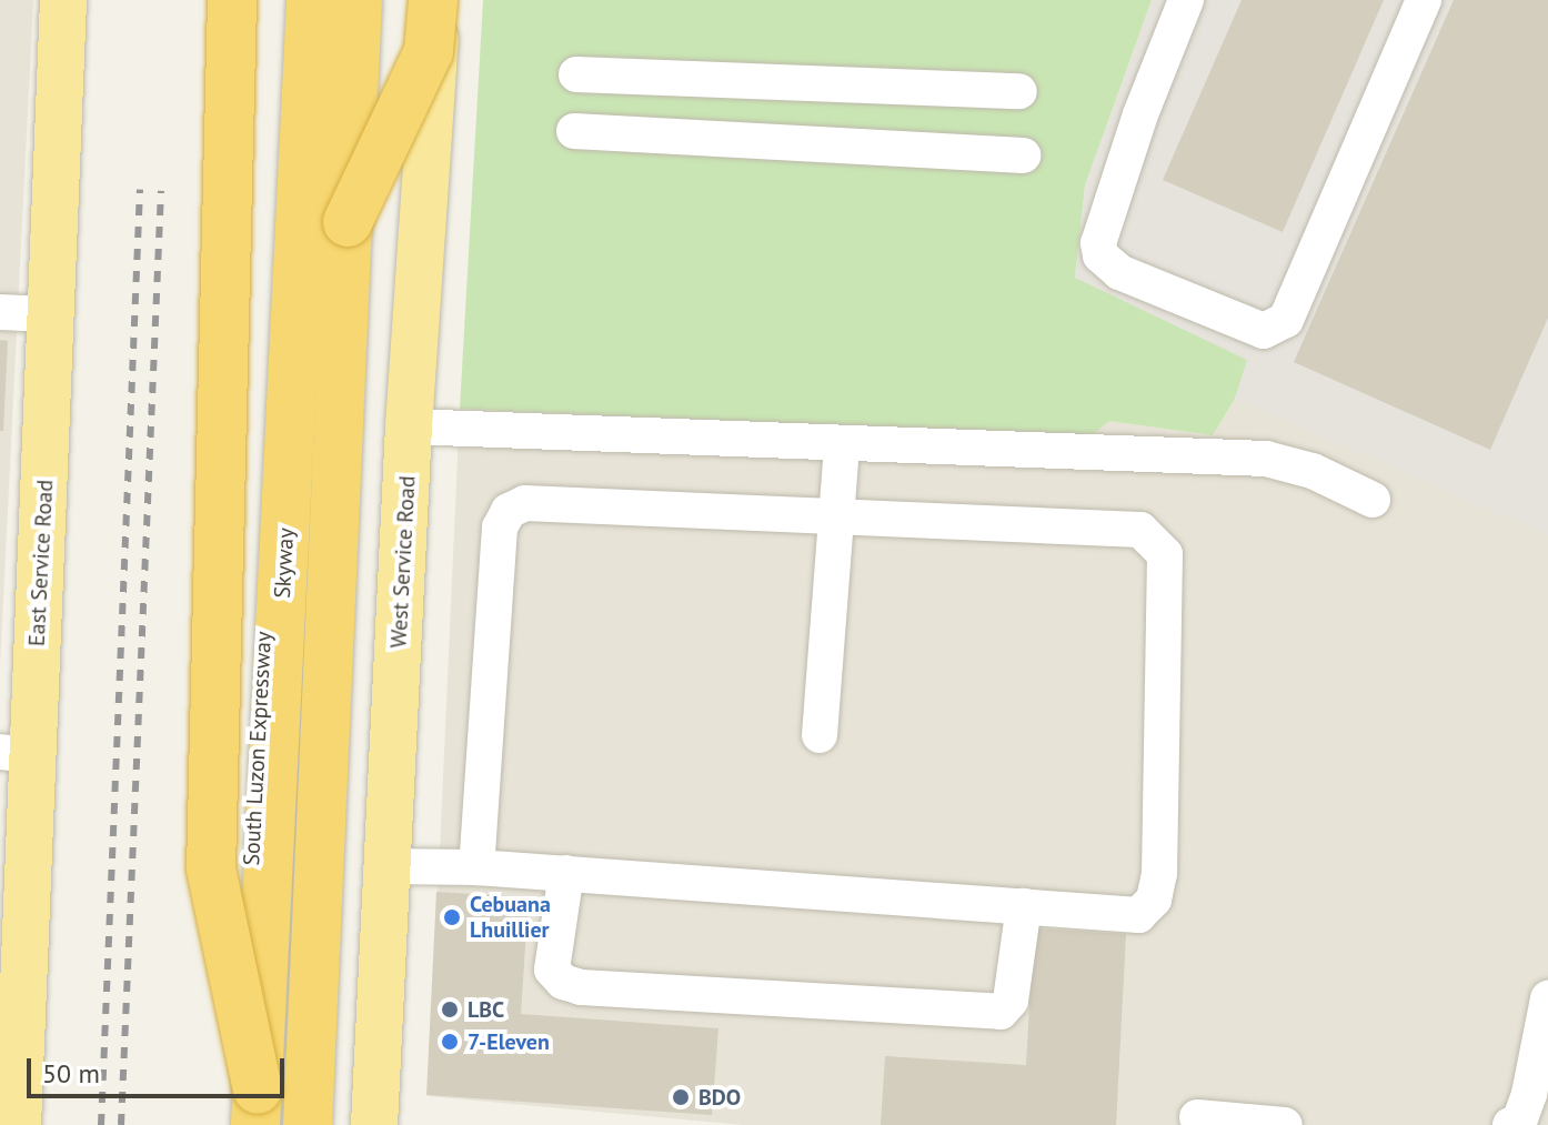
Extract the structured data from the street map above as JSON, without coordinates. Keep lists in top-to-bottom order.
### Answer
{
  "streets": {
    "highway": ["Skyway", "South Luzon Expressway"],
    "main road": ["West Service Road", "East Service Road"]
  },
  "crossings": [
    ["Skyway", "South Luzon Expressway"]
  ],
  "places": [
    "Cebuana Lhuillier",
    "LBC",
    "7-Eleven",
    "BDO"
  ],
  "scale_bar": "50 m"
}
